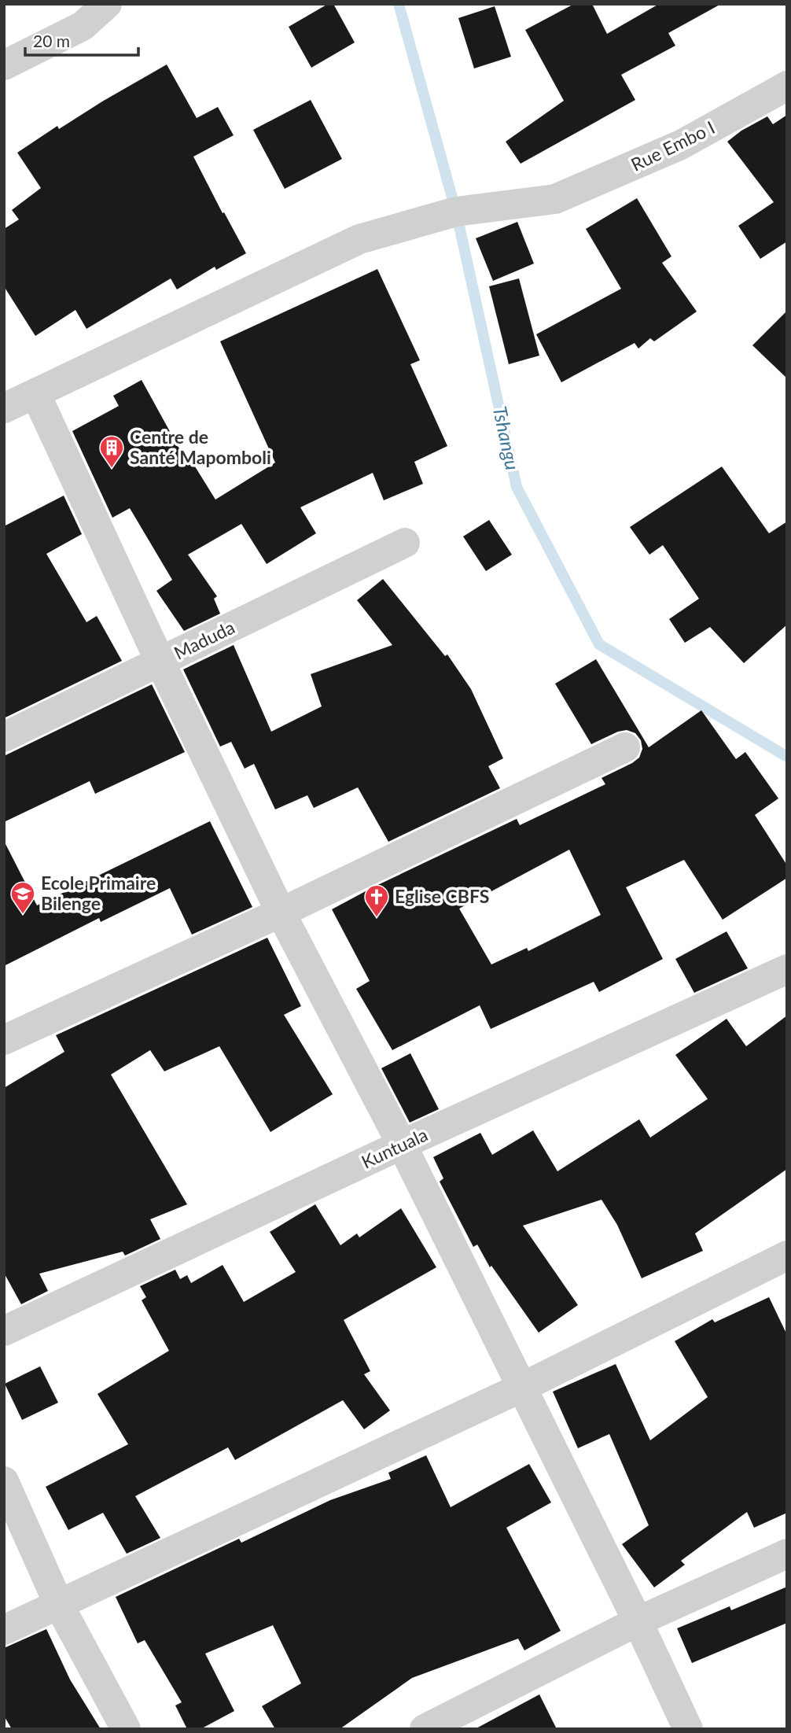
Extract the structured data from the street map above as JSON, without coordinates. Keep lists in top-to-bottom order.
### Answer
{
  "streets": {
    "street": ["Rue Embo I", "Maduda", "Kuntuala"]
  },
  "water": ["Tshangu"],
  "places": {
    "building": ["Centre de Santé Mapomboli"],
    "school or university": ["Ecole Primaire Bilenge"],
    "church": ["Eglise CBFS"]
  },
  "scale_bar": "20 m"
}
